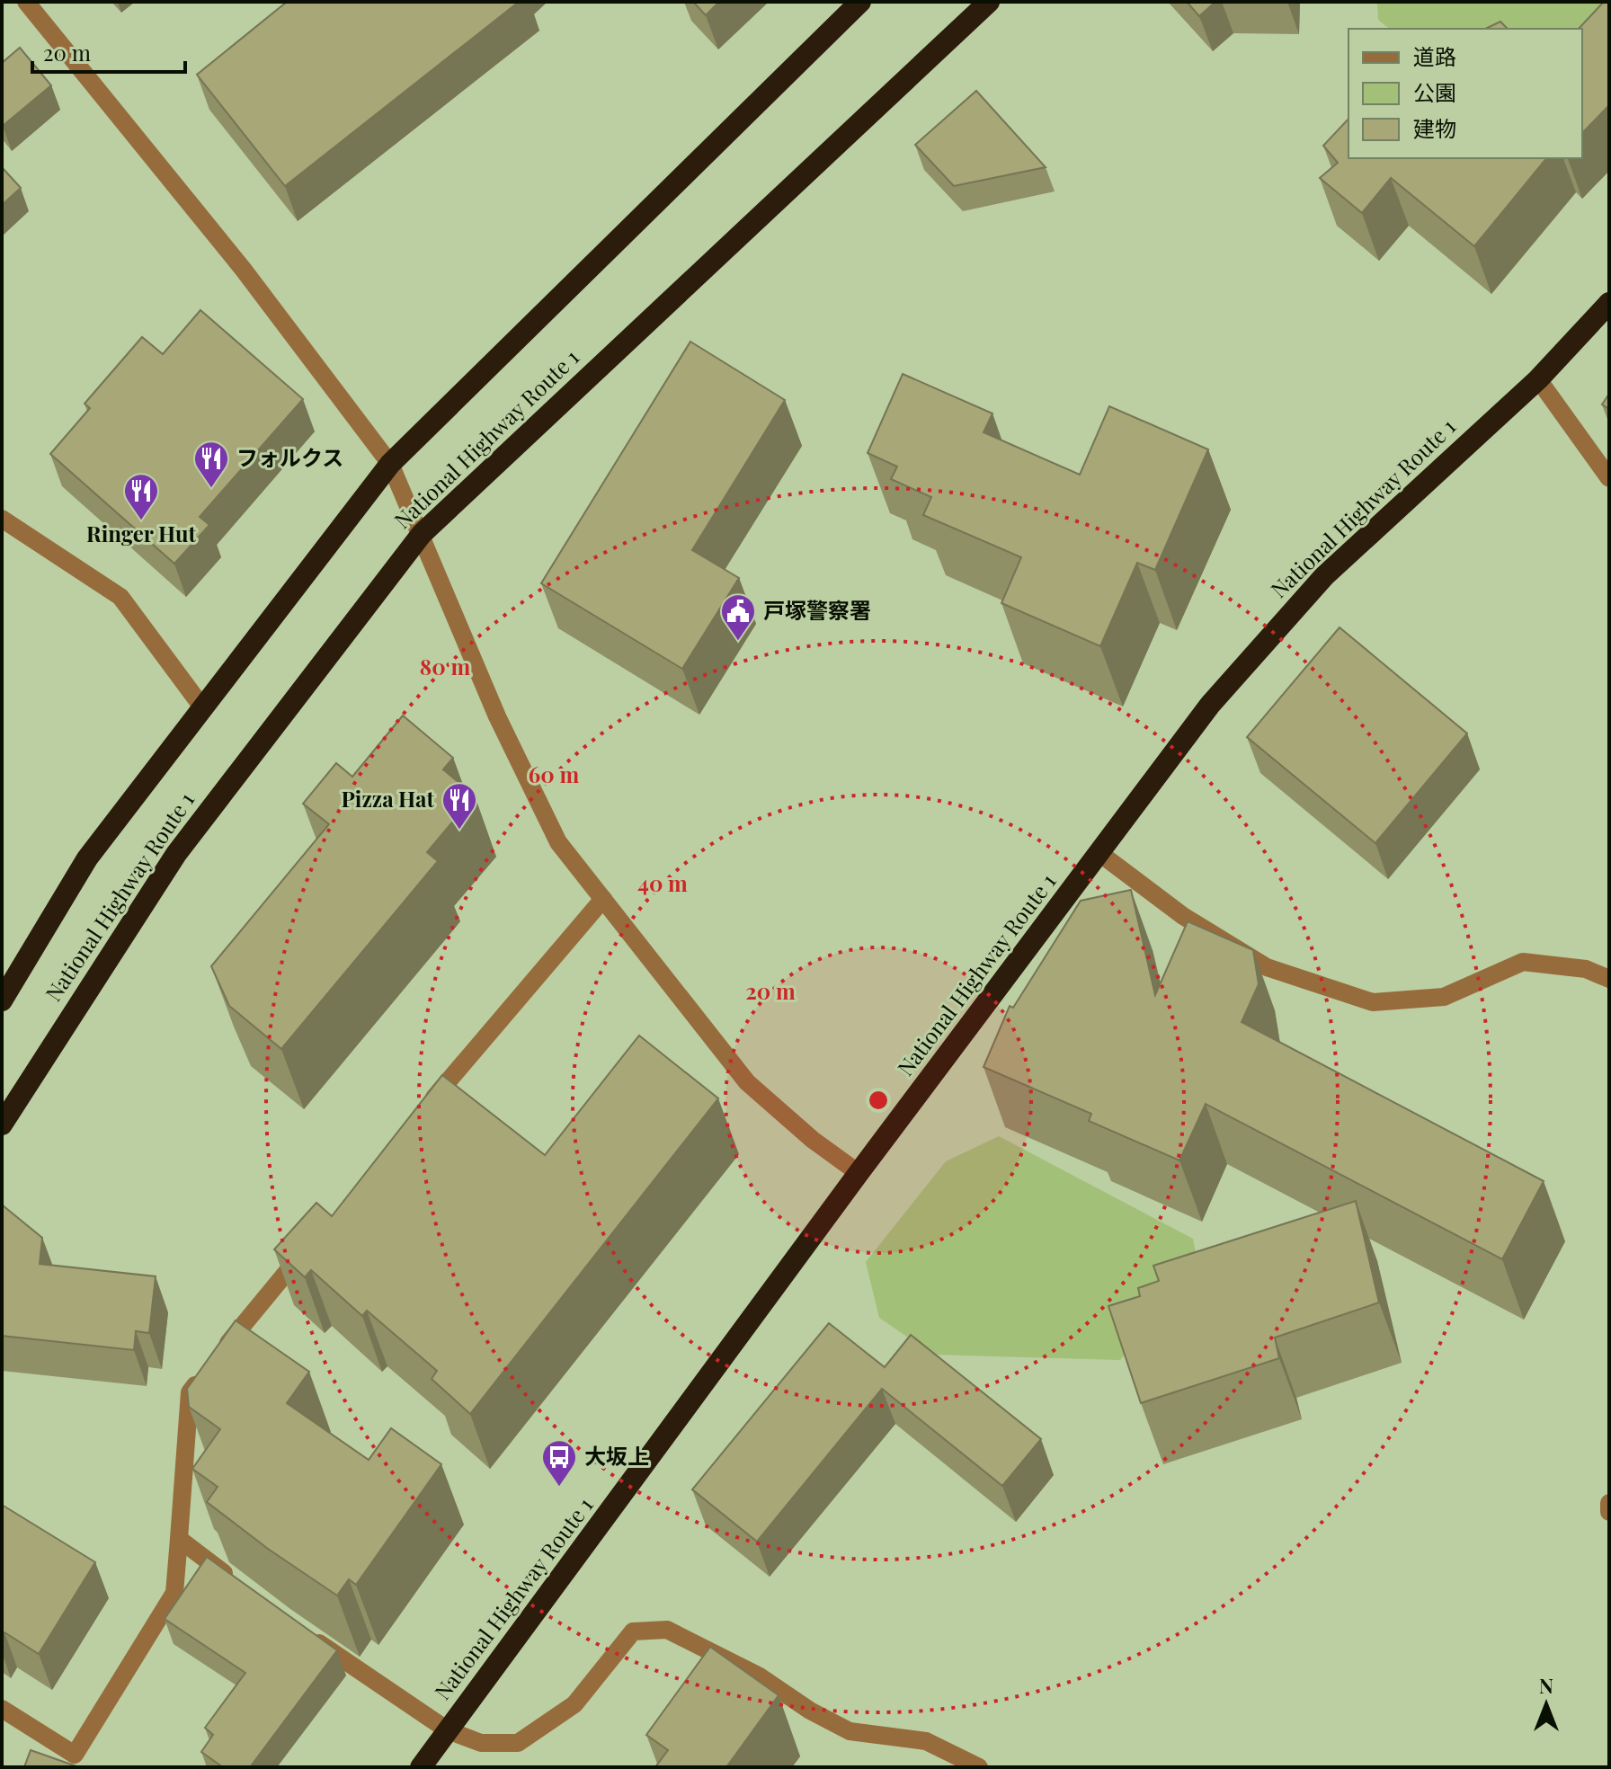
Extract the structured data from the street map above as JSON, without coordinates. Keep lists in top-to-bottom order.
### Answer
{
  "streets": {
    "highway": ["National Highway Route 1"]
  },
  "places": {
    "restaurant": ["フォルクス", "Ringer Hut", "Pizza Hat"],
    "public building": ["戸塚警察署"],
    "bus stop": ["大坂上"]
  },
  "legend": ["道路", "公園", "建物"],
  "scale_bar": "20 m",
  "north": "top",
  "rings": [
    "80 m",
    "60 m",
    "40 m",
    "20 m"
  ]
}
